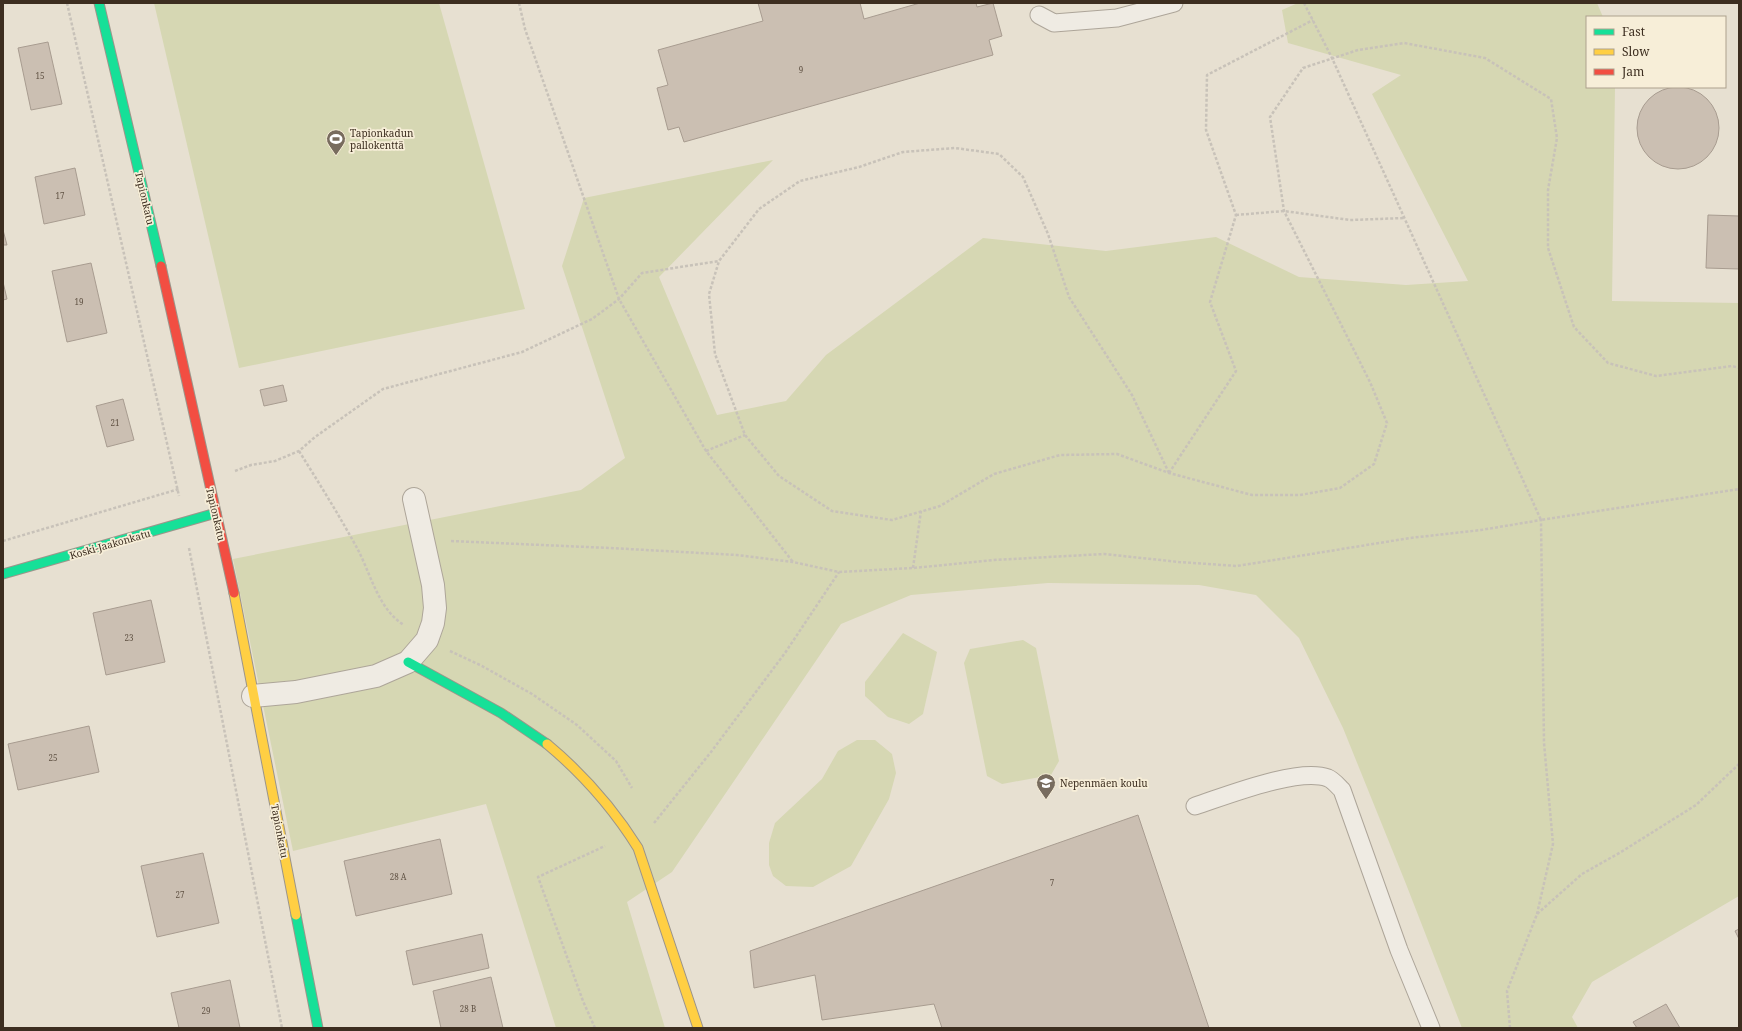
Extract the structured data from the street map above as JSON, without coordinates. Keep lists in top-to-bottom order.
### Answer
{
  "streets": {
    "street": ["Tapionkatu", "Koski-Jaakonkatu"]
  },
  "crossings": [
    ["Tapionkatu", "Koski-Jaakonkatu"]
  ],
  "places": {
    "sports": ["Tapionkadun pallokenttä"],
    "school or university": ["Nepenmäen koulu"]
  },
  "house_numbers": [
    "9",
    "15",
    "17",
    "19",
    "21",
    "23",
    "25",
    "28 A",
    "7",
    "27",
    "28 B",
    "29"
  ],
  "legend": ["Fast", "Slow", "Jam"]
}
